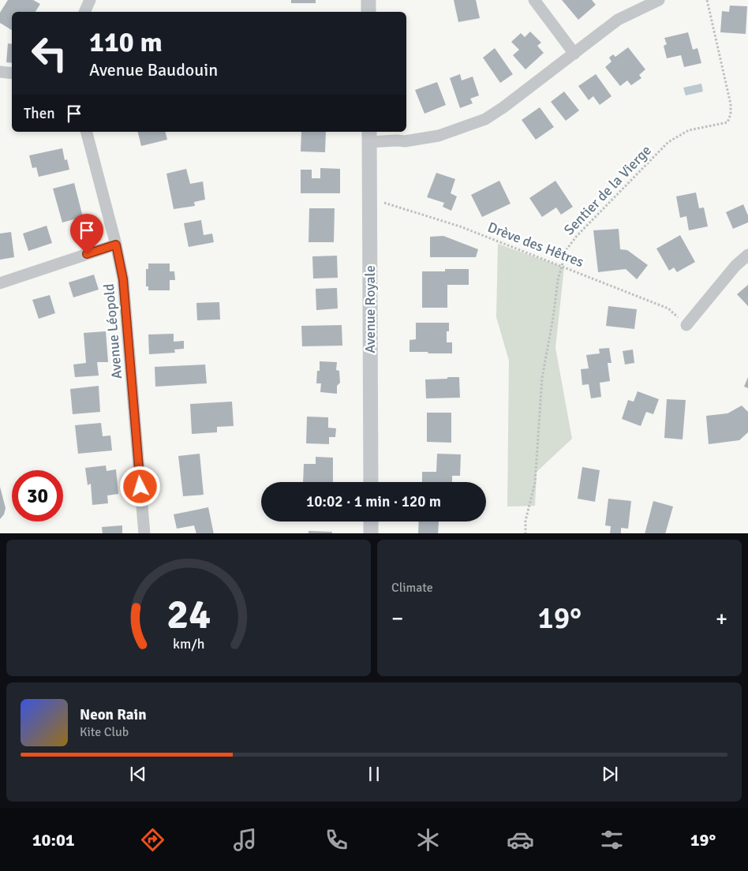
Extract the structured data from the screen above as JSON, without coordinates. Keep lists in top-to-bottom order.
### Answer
{
  "streets": {
    "street": ["Avenue Royale", "Avenue Léopold"],
    "path": ["Sentier de la Vierge", "Drève des Hêtres"]
  },
  "crossings": [
    ["Sentier de la Vierge", "Drève des Hêtres"],
    ["Drève des Hêtres", "Avenue Royale"]
  ],
  "page": {
    "turn": ["110 m", "Avenue Baudouin"],
    "then": "Then",
    "limit": "30",
    "trip": "10:02 · 1 min · 120 m",
    "tile": "Climate",
    "heat": ["−", "19°", "+"],
    "song": ["Neon Rain", "Kite Club"],
    "tabs": ["10:01", "19°"],
    "gauge": ["24", "km/h"]
  }
}
